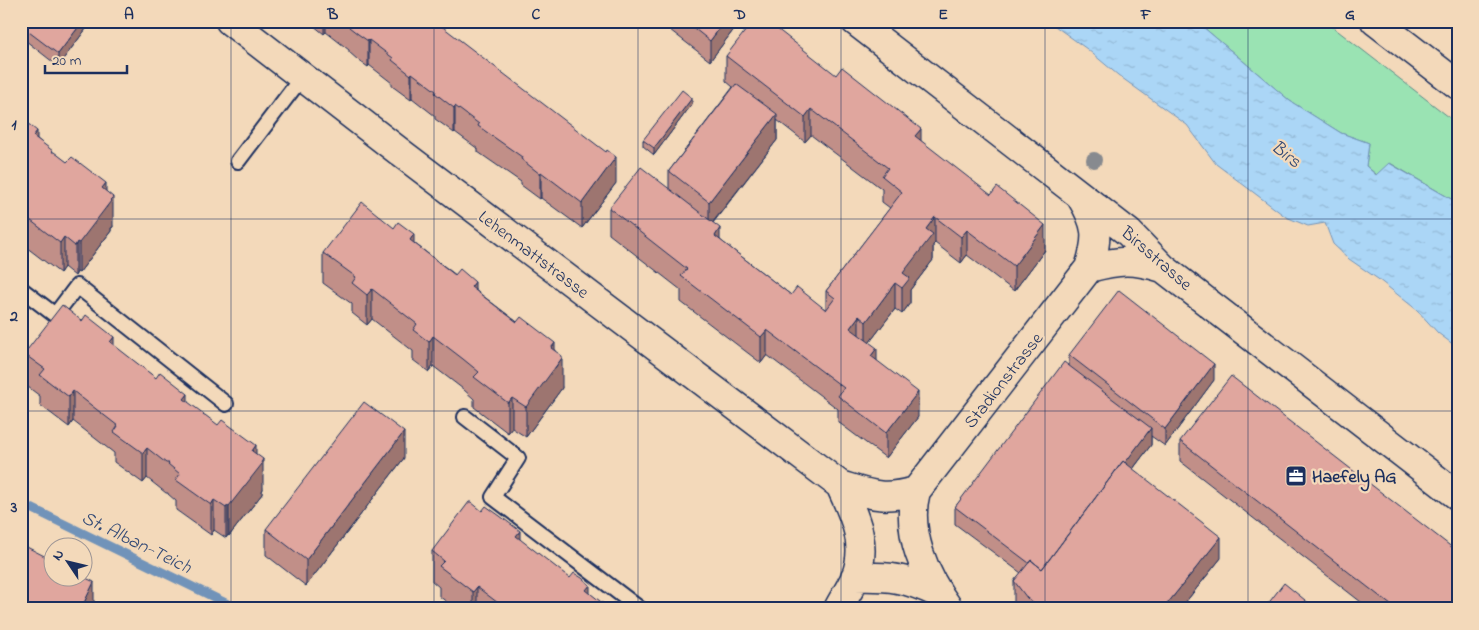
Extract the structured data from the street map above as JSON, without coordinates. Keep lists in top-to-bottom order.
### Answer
{
  "streets": {
    "street": ["Lehenmattstrasse", "Birsstrasse", "Stadionstrasse"]
  },
  "crossings": [
    ["Lehenmattstrasse", "Stadionstrasse"],
    ["Birsstrasse", "Stadionstrasse"]
  ],
  "water": ["Birs", "St. Alban-Teich"],
  "places": {
    "office": ["Haefely AG"]
  },
  "scale_bar": "20 m",
  "north": "top left",
  "grid": {
    "columns": [
      "A",
      "B",
      "C",
      "D",
      "E",
      "F",
      "G"
    ],
    "rows": ["1", "2", "3"]
  }
}
